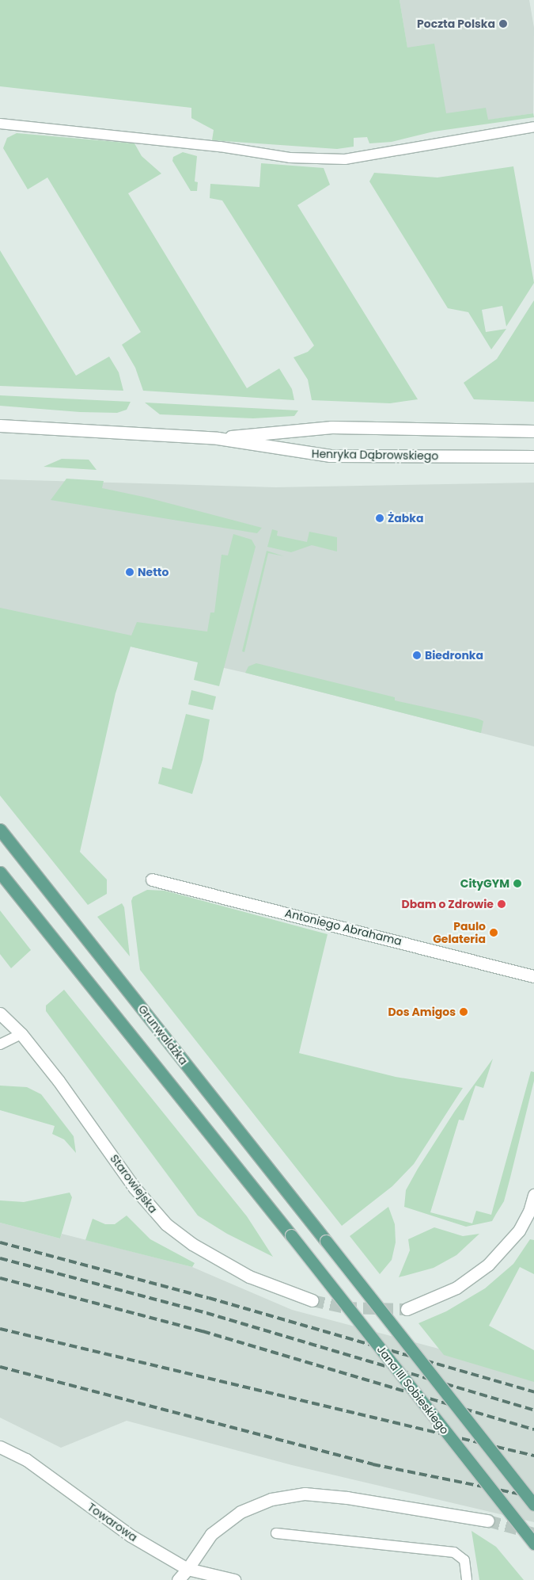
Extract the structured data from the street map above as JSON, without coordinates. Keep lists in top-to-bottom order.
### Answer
{
  "streets": {
    "main road": [
      "Henryka Dąbrowskiego",
      "Antoniego Abrahama",
      "Grunwaldzka",
      "Starowiejska",
      "Jana III Sobieskiego",
      "Towarowa"
    ]
  },
  "places": [
    "Poczta Polska",
    "Żabka",
    "Netto",
    "Biedronka",
    "CityGYM",
    "Dbam o Zdrowie",
    "Paulo Gelateria",
    "Dos Amigos"
  ]
}
